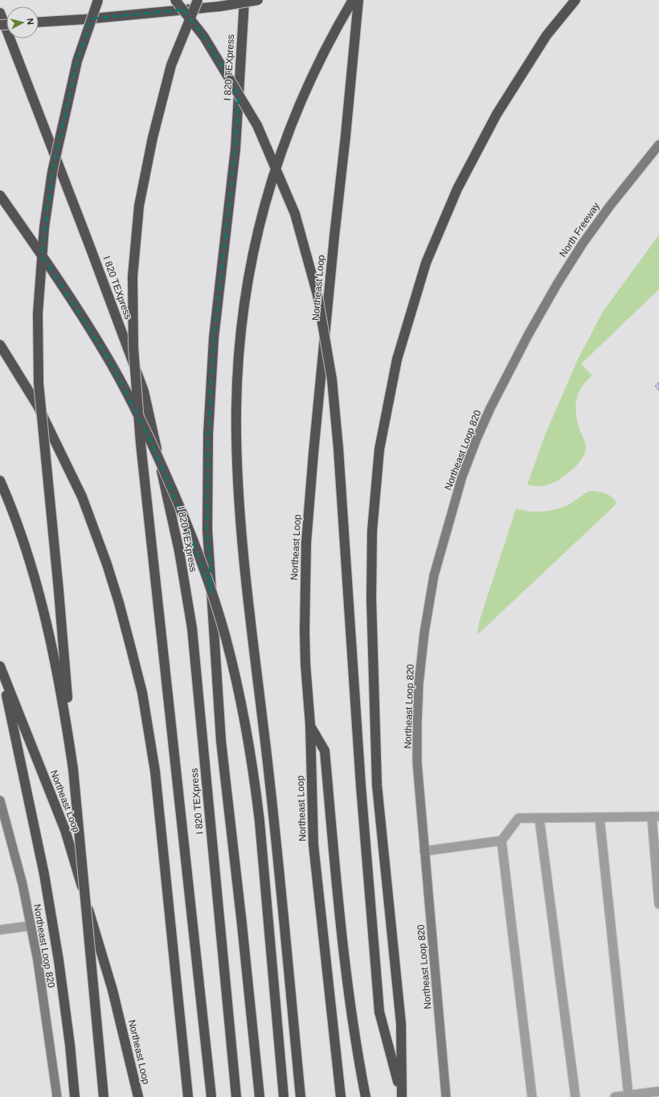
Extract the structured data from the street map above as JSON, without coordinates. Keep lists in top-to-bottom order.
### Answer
{
  "streets": {
    "highway": ["I 820 TEXpress", "Northeast Loop"],
    "main road": ["North Freeway", "Northeast Loop 820"]
  },
  "crossings": [
    ["North Freeway", "Northeast Loop 820"]
  ],
  "north": "right"
}
